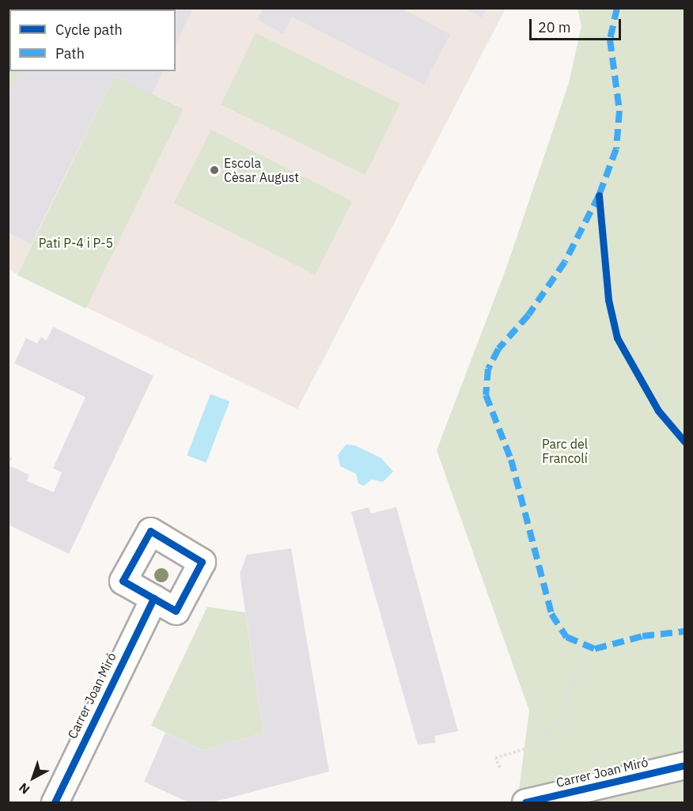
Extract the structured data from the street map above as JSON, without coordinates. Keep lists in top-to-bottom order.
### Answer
{
  "streets": {
    "street": ["Carrer Joan Miró"]
  },
  "parks": ["Pati P-4 i P-5", "Parc del Francolí"],
  "places": ["Escola Cèsar August"],
  "legend": ["Cycle path", "Path"],
  "scale_bar": "20 m",
  "north": "bottom left"
}
